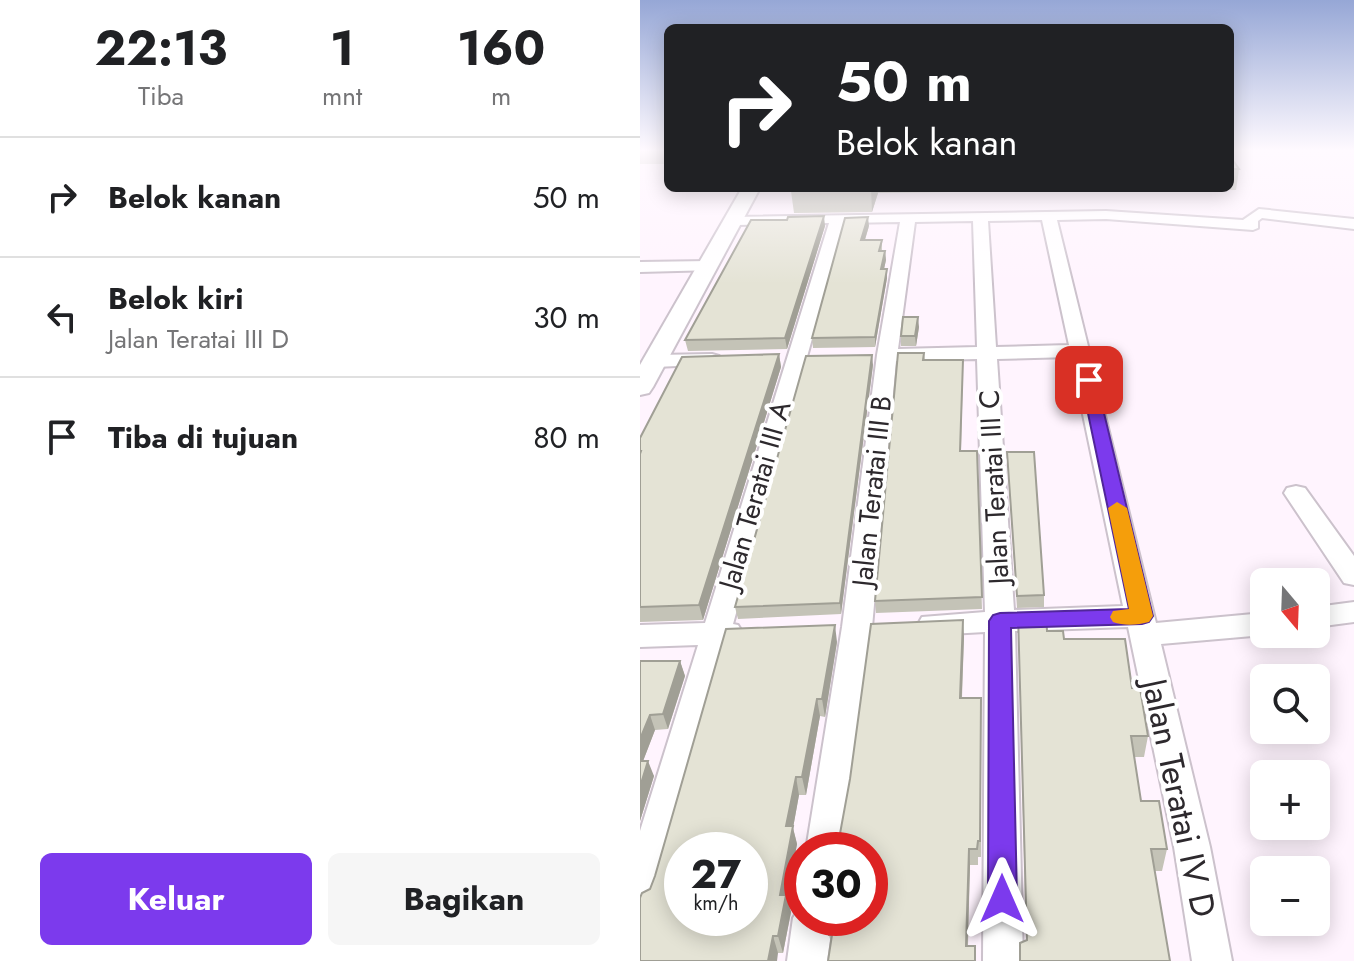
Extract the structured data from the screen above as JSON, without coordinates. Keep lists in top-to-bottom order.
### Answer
{
  "streets": {
    "street": [
      "Jalan Teratai III C",
      "Jalan Teratai III B",
      "Jalan Teratai III A",
      "Jalan Teratai IV D"
    ]
  },
  "north": "bottom",
  "page": {
    "eta": [
      "22:13",
      "Tiba",
      "1",
      "mnt",
      "160",
      "m"
    ],
    "turn": ["50 m", "Belok kanan"],
    "list": [
      {
        "name": "Belok kanan",
        "value": "50 m"
      },
      {
        "name": "Belok kiri",
        "note": "Jalan Teratai III D",
        "value": "30 m"
      },
      {
        "name": "Tiba di tujuan",
        "value": "80 m"
      }
    ],
    "map_buttons": ["+", "−"],
    "speed": "27 km/h",
    "limit": "30",
    "buttons": ["Keluar", "Bagikan"]
  }
}
